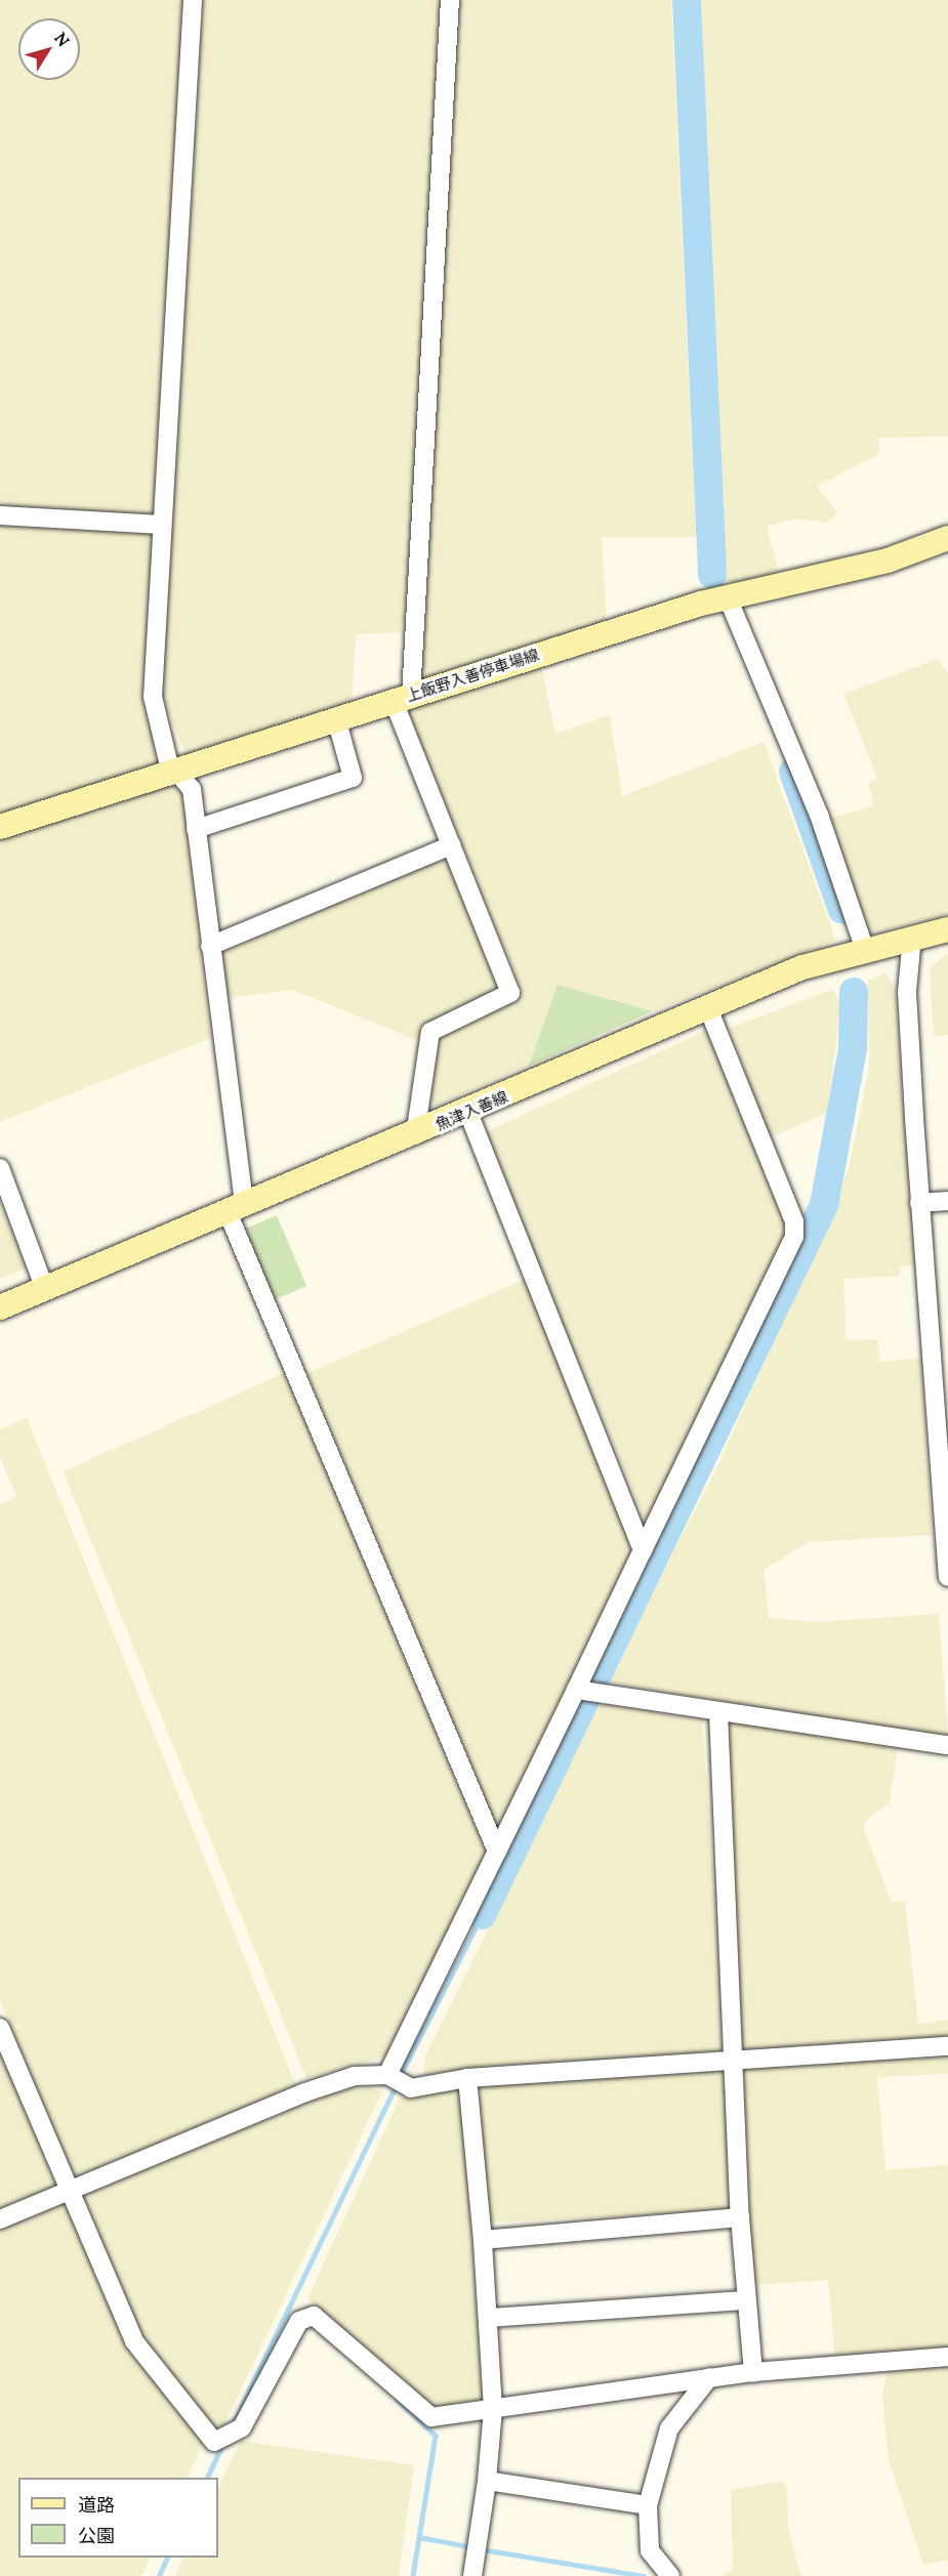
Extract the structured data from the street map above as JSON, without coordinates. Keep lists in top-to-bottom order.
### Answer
{
  "streets": {
    "main road": ["上飯野入善停車場線", "魚津入善線"]
  },
  "legend": ["道路", "公園"],
  "north": "top right"
}
